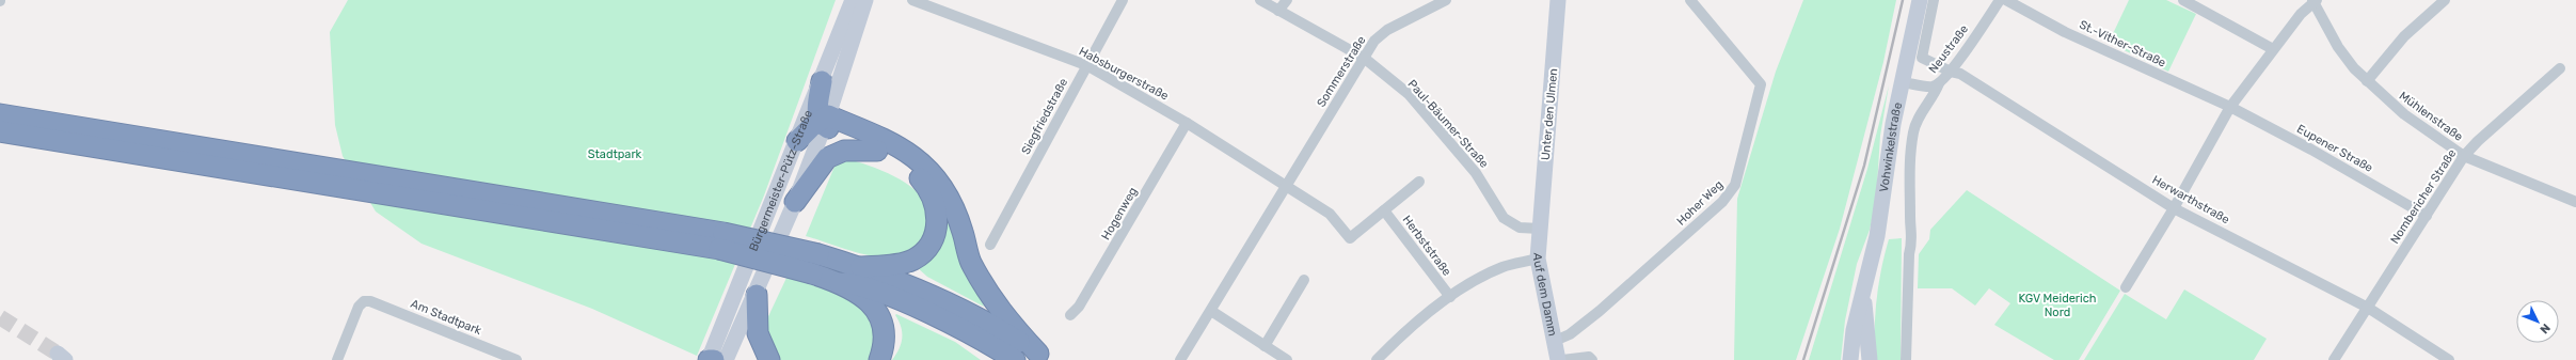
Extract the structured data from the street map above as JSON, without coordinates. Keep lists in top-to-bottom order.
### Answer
{
  "streets": {
    "main road": [
      "Unter den Ulmen",
      "Vohwinkelstraße",
      "Bürgermeister-Pütz-Straße",
      "Auf dem Damm"
    ],
    "street": [
      "St.-Vither-Straße",
      "Neustraße",
      "Sommerstraße",
      "Habsburgerstraße",
      "Siegfriedstraße",
      "Mühlenstraße",
      "Paul-Bäumer-Straße",
      "Eupener Straße",
      "Nombericher Straße",
      "Herwarthstraße",
      "Hoher Weg",
      "Hogenweg",
      "Herbststraße",
      "Am Stadtpark"
    ]
  },
  "crossings": [
    ["St.-Vither-Straße", "Eupener Straße"],
    ["Neustraße", "Vohwinkelstraße"],
    ["Neustraße", "Herwarthstraße"],
    ["Sommerstraße", "Habsburgerstraße"],
    ["Sommerstraße", "Paul-Bäumer-Straße"],
    ["Habsburgerstraße", "Siegfriedstraße"],
    ["Habsburgerstraße", "Hogenweg"],
    ["Unter den Ulmen", "Paul-Bäumer-Straße"],
    ["Unter den Ulmen", "Auf dem Damm"],
    ["Mühlenstraße", "Nombericher Straße"],
    ["Paul-Bäumer-Straße", "Auf dem Damm"],
    ["Eupener Straße", "Nombericher Straße"],
    ["Nombericher Straße", "Herwarthstraße"],
    ["Hoher Weg", "Auf dem Damm"]
  ],
  "parks": ["Stadtpark", "KGV Meiderich Nord"],
  "north": "bottom right"
}
